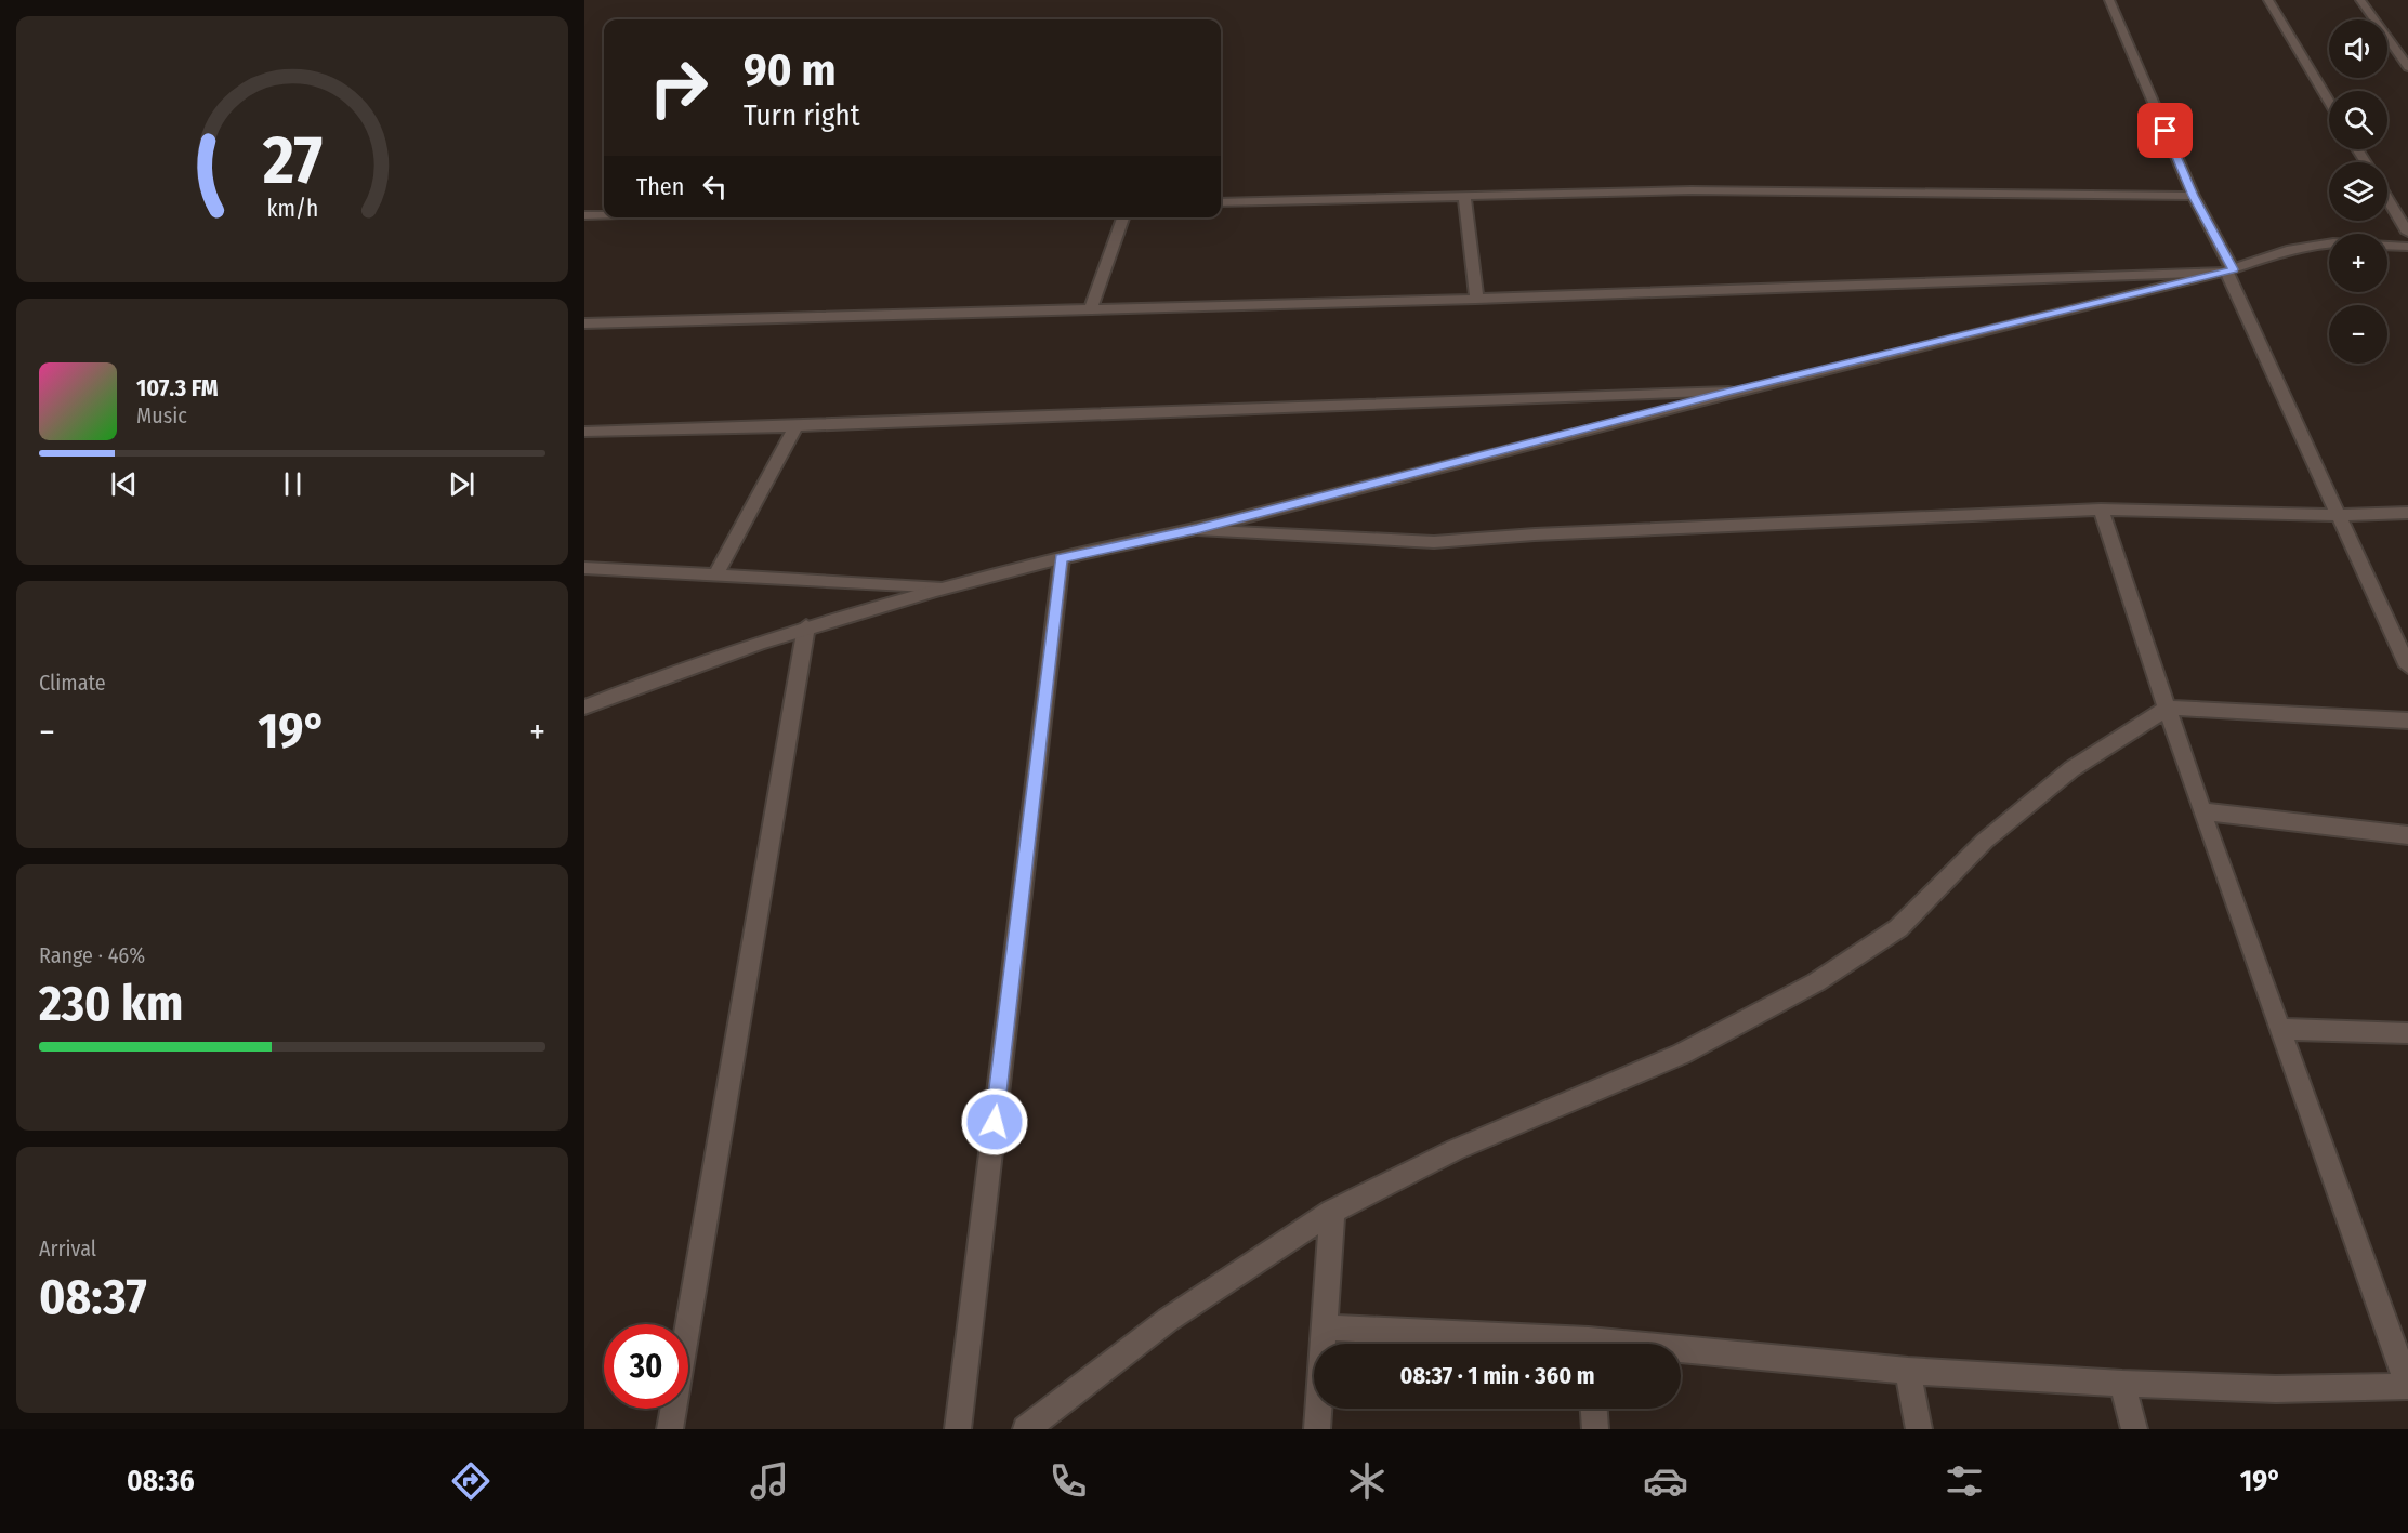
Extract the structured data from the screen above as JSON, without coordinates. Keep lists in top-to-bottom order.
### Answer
{
  "page": {
    "map_buttons": ["+", "−"],
    "turn": ["90 m", "Turn right"],
    "then": "Then",
    "song": ["107.3 FM", "Music"],
    "tile": [
      "Climate",
      ["Range · 46%", "230 km"],
      ["Arrival", "08:37"]
    ],
    "heat": ["−", "19°", "+"],
    "limit": "30",
    "trip": "08:37 · 1 min · 360 m",
    "tabs": ["08:36", "19°"],
    "gauge": ["27", "km/h"]
  }
}
